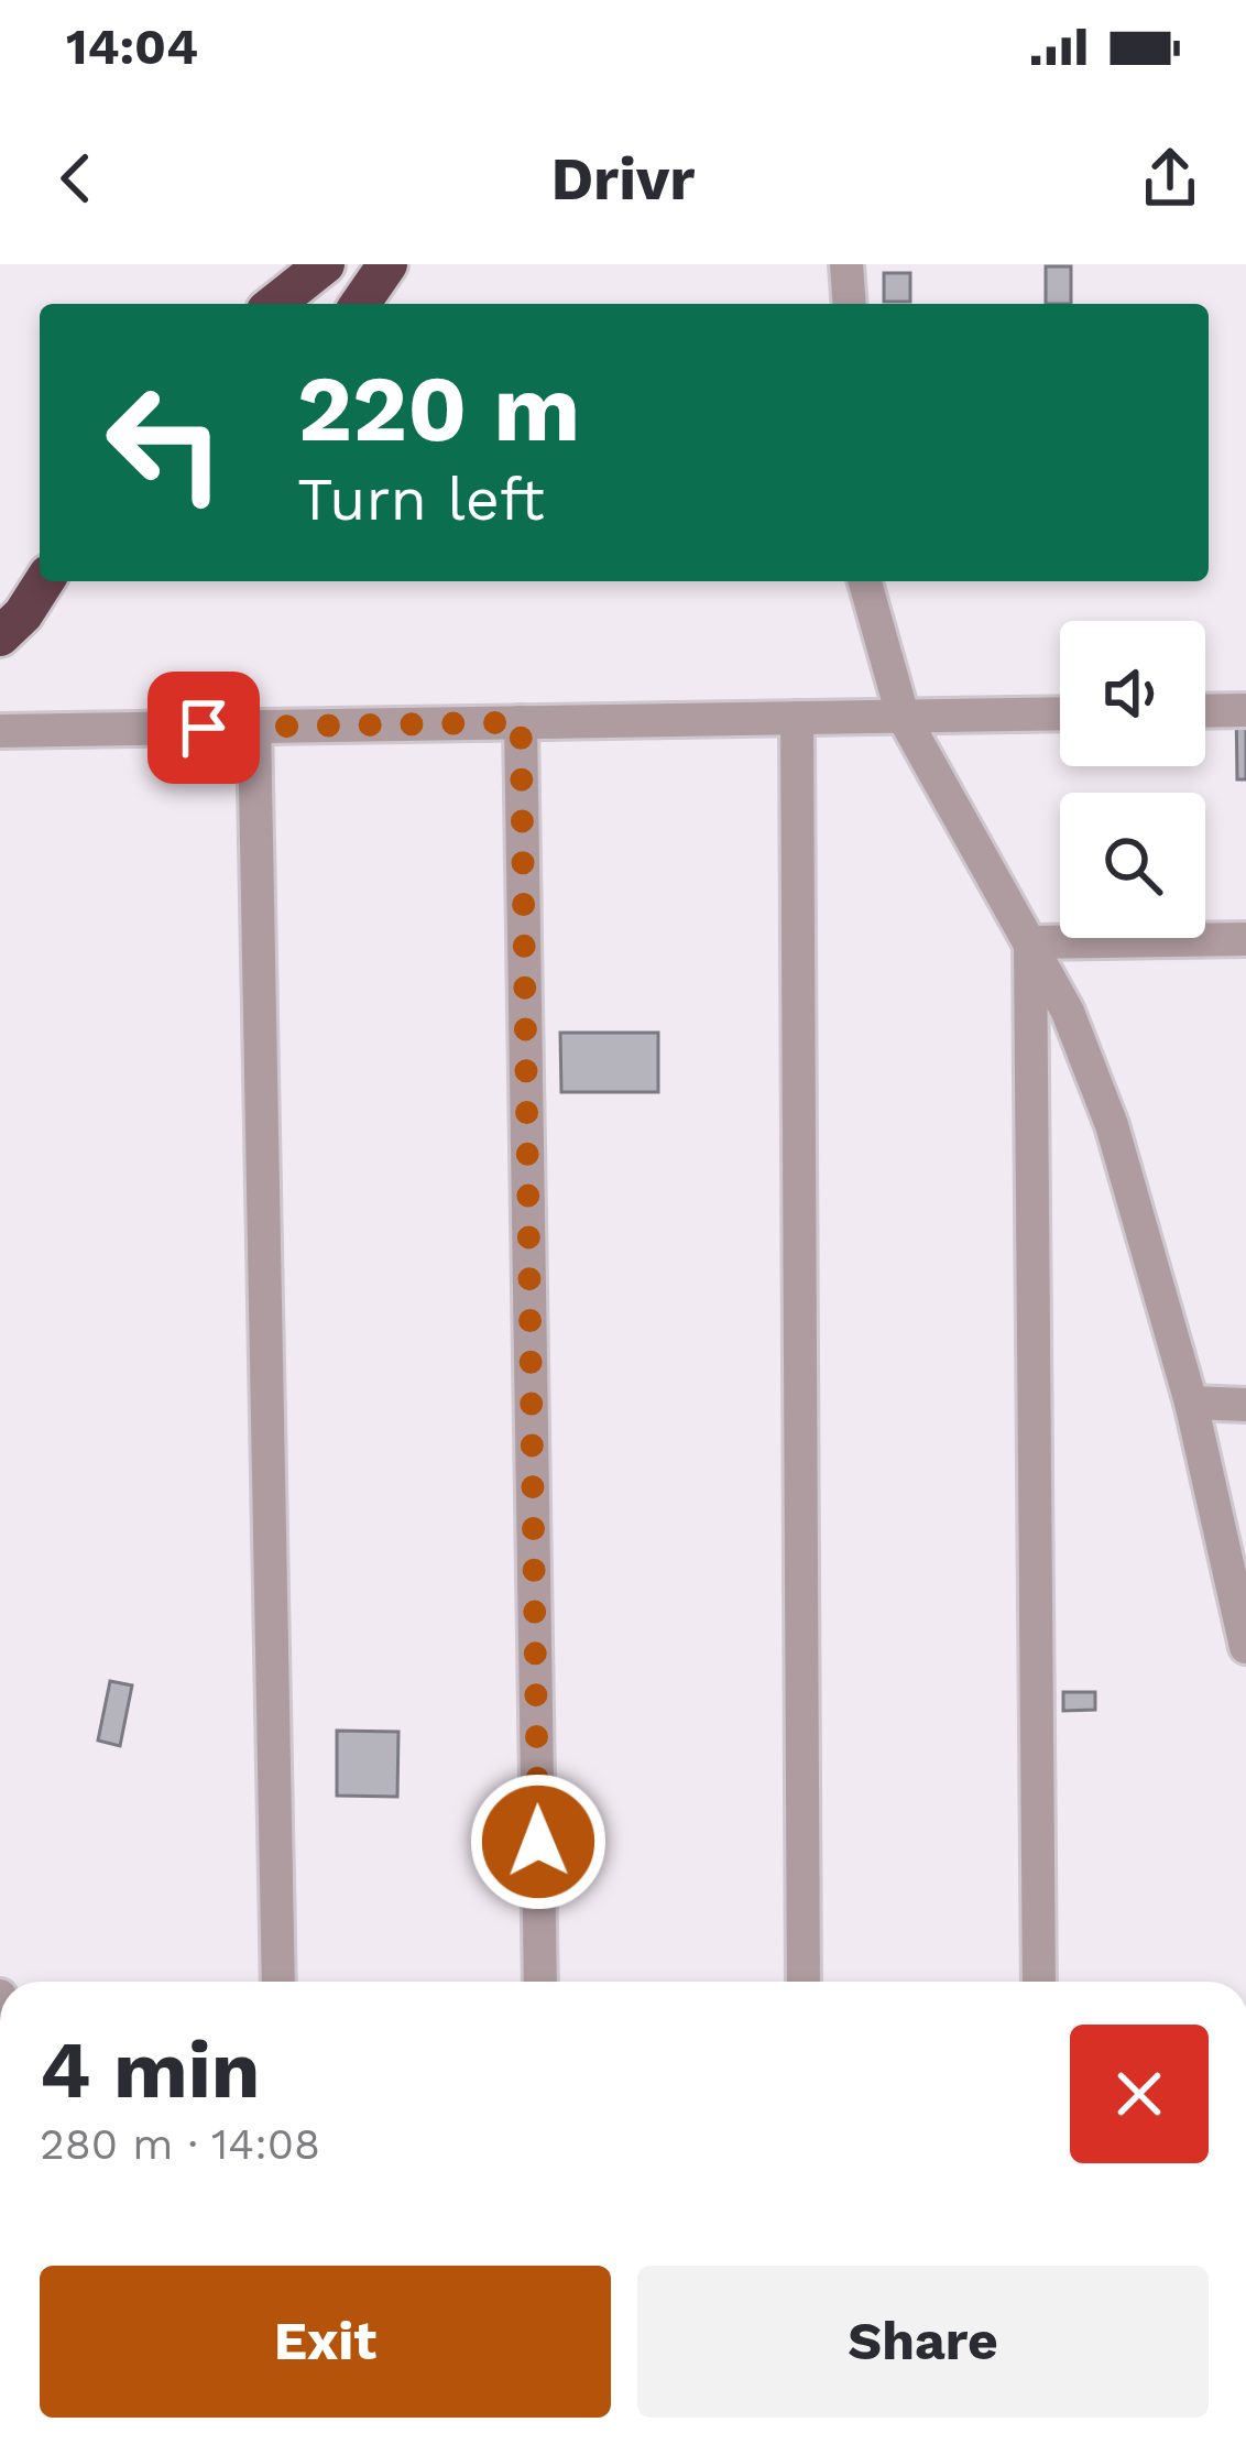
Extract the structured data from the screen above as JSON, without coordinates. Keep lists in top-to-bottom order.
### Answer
{
  "page": {
    "status": "14:04",
    "header": "Drivr",
    "turn": ["220 m", "Turn left"],
    "heading": ["4 min", "280 m · 14:08"],
    "buttons": ["Exit", "Share"]
  }
}
